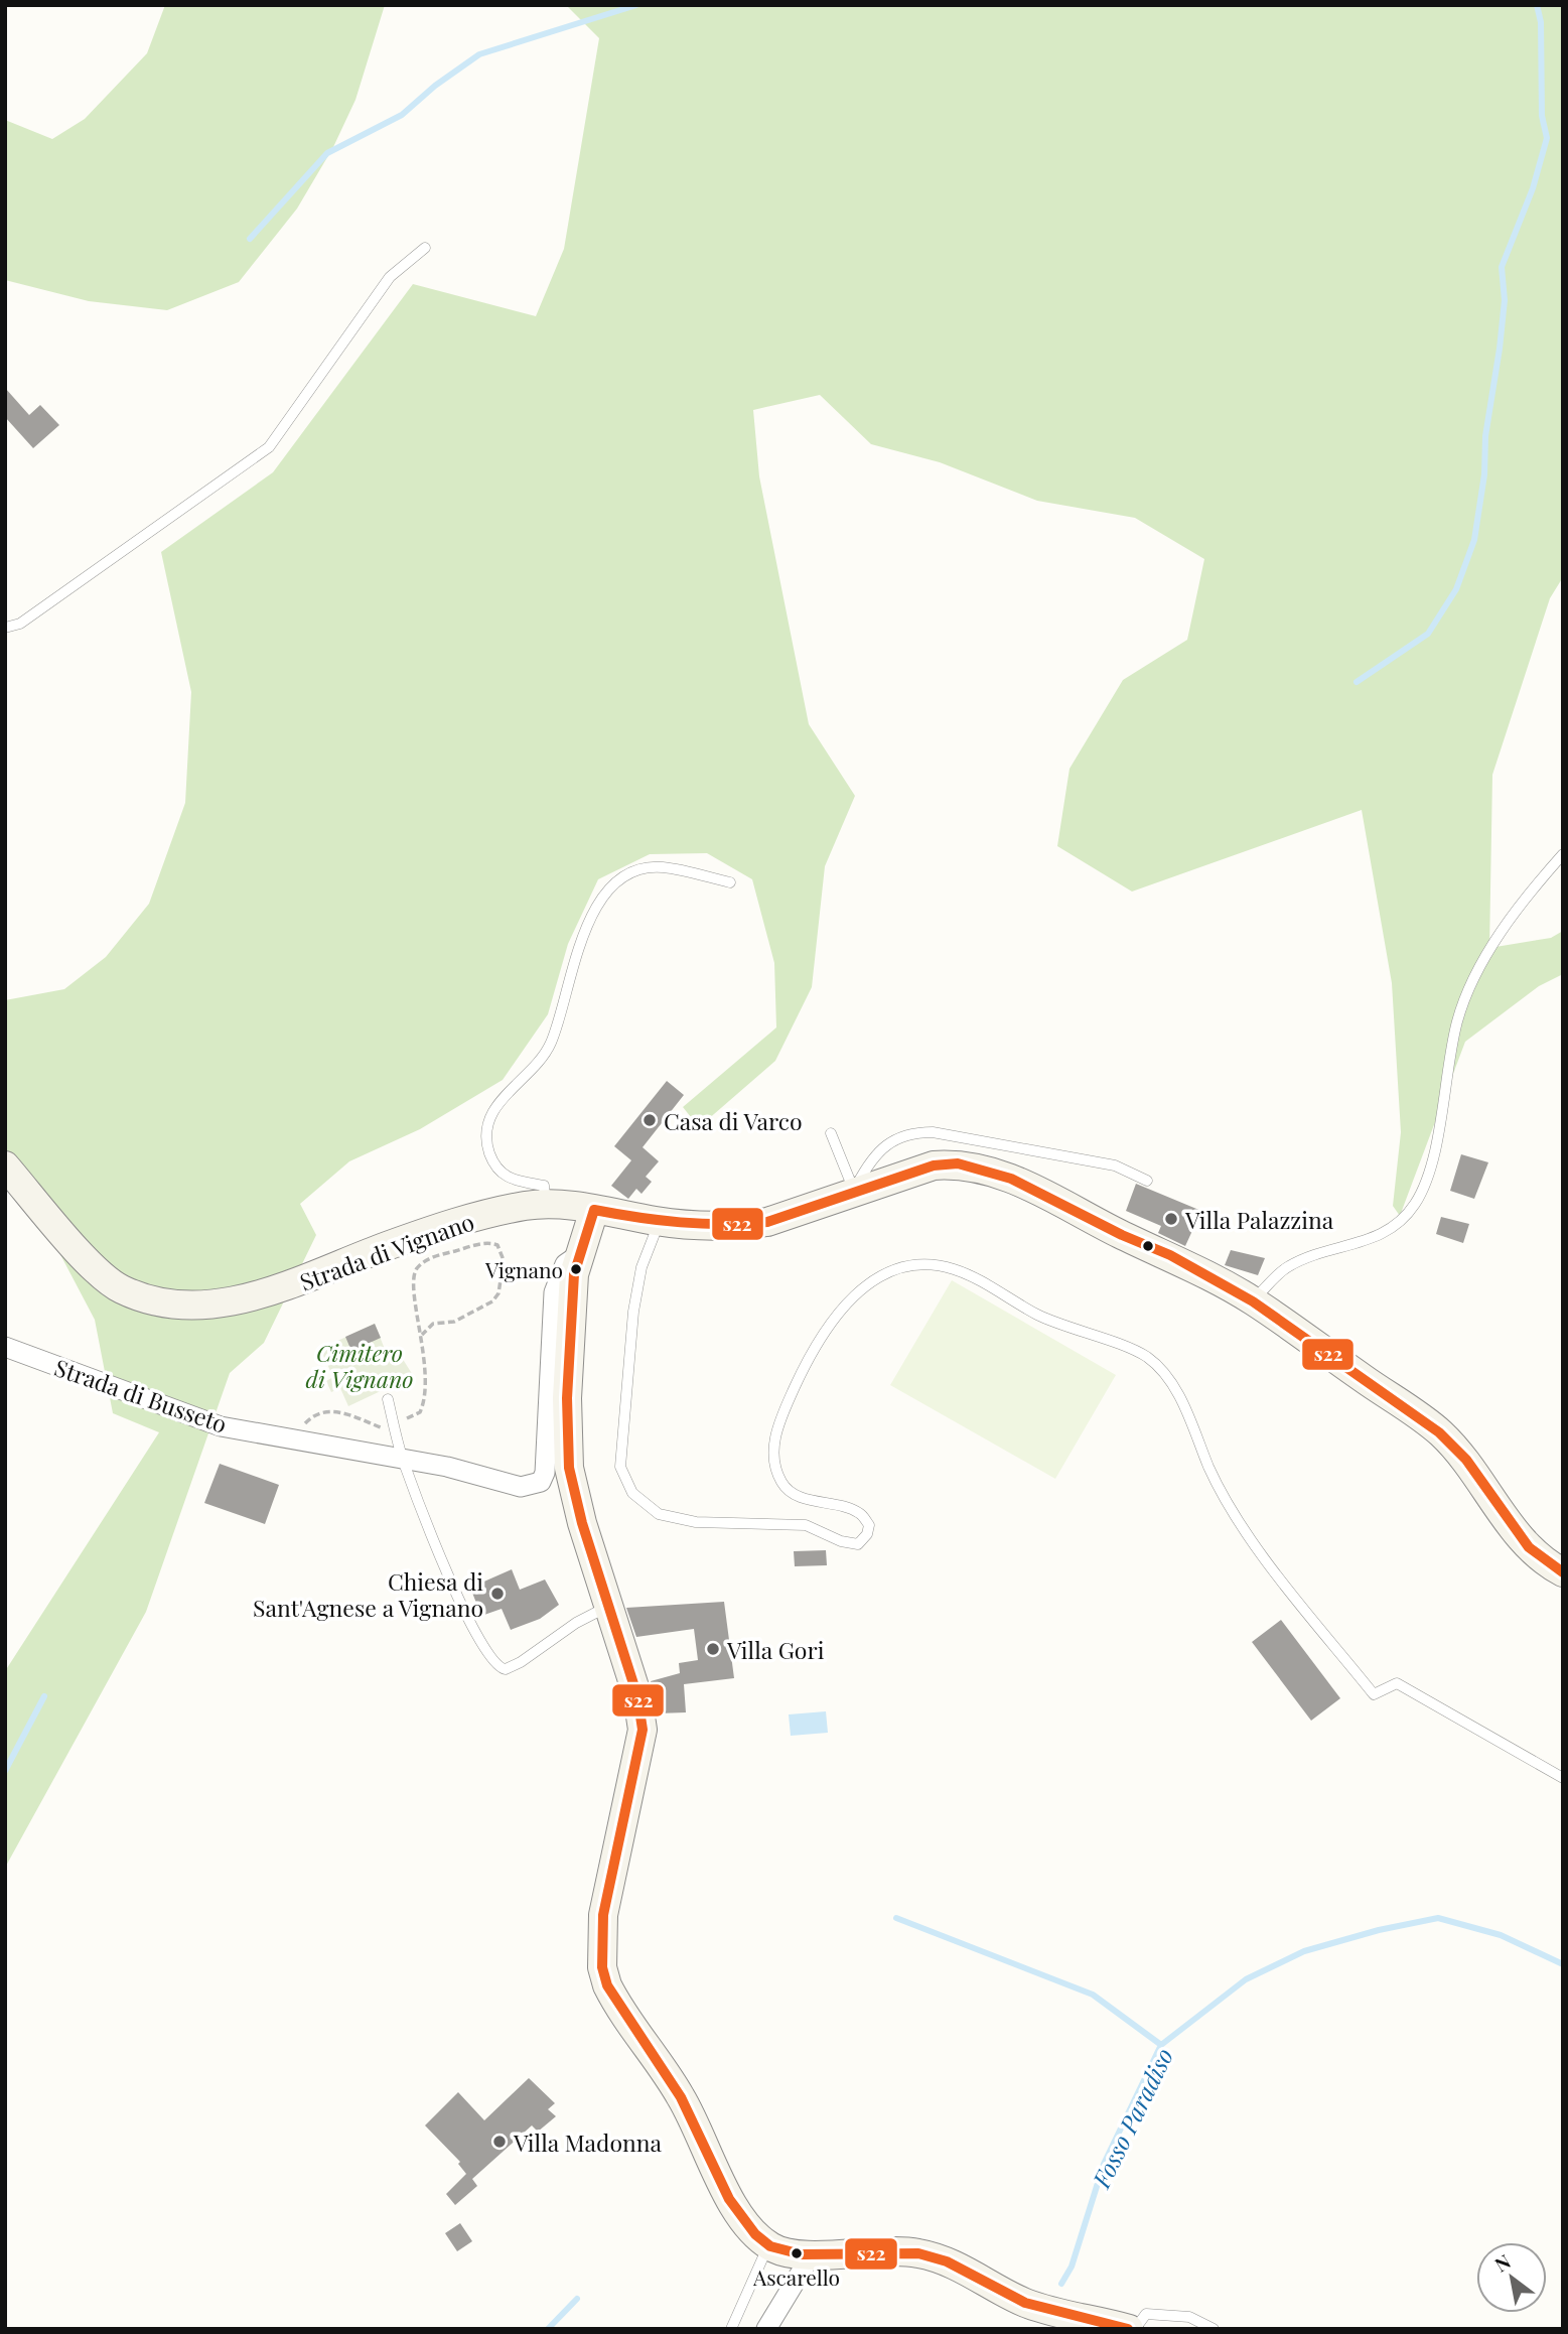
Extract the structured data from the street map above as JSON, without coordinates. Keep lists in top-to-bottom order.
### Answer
{
  "streets": {
    "street": ["Strada di Vignano", "Strada di Busseto"]
  },
  "crossings": [
    ["Strada di Vignano", "Strada di Busseto"]
  ],
  "water": ["Fosso Paradiso"],
  "parks": ["Cimitero di Vignano"],
  "places": [
    "Casa di Varco",
    "Villa Palazzina",
    "Vignano",
    "Chiesa di Sant'Agnese a Vignano",
    "Villa Gori",
    "Villa Madonna",
    "Ascarello"
  ],
  "lines": ["transit line s22"],
  "north": "top left"
}
